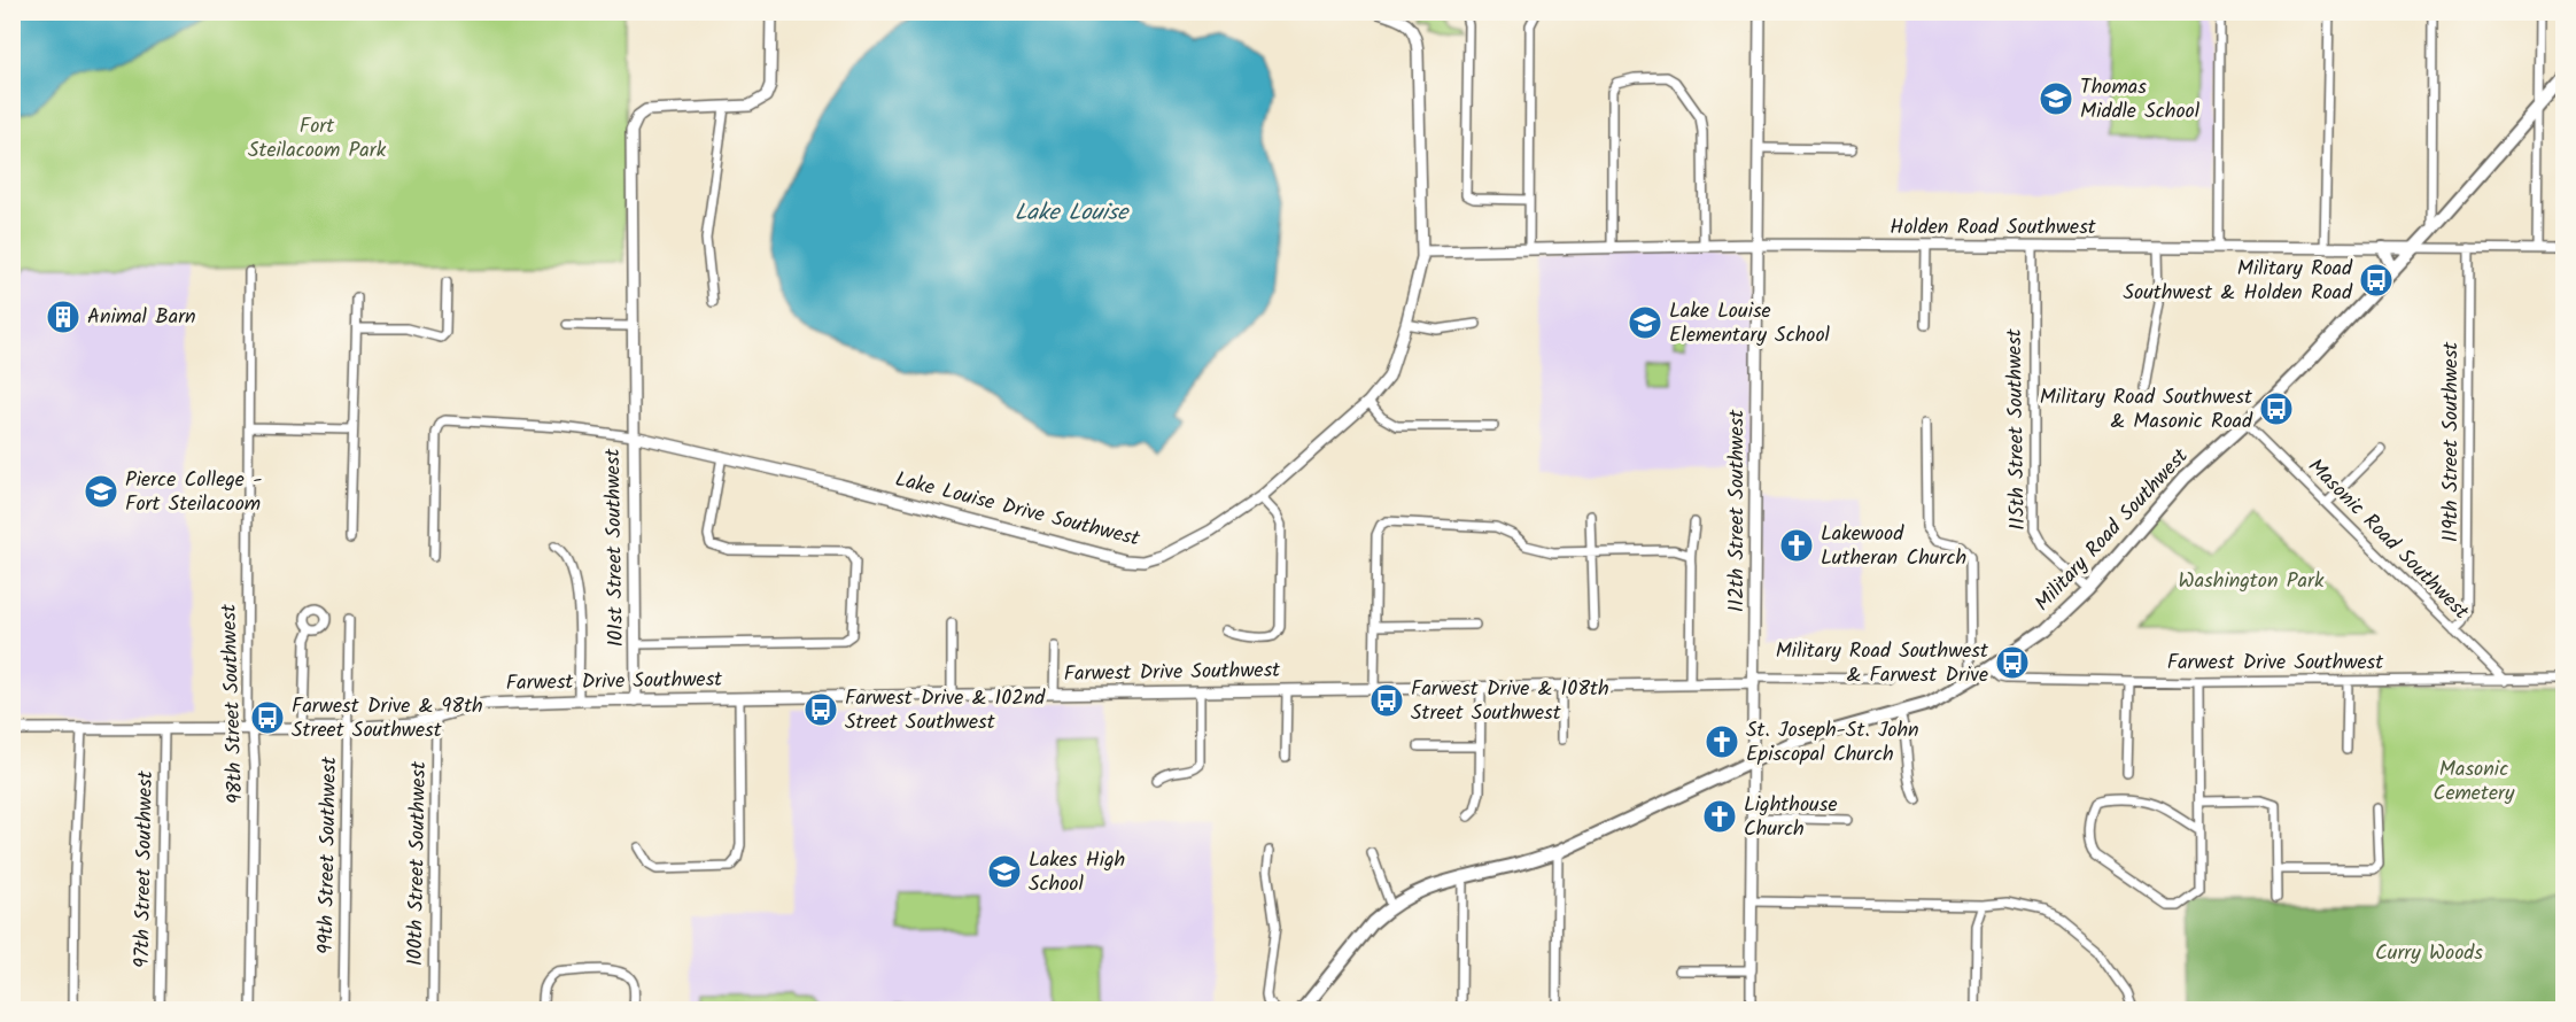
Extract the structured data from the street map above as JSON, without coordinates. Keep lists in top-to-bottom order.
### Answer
{
  "streets": {
    "main road": ["Military Road Southwest"],
    "street": [
      "Holden Road Southwest",
      "115th Street Southwest",
      "119th Street Southwest",
      "Lake Louise Drive Southwest",
      "112th Street Southwest",
      "Masonic Road Southwest",
      "101st Street Southwest",
      "Farwest Drive Southwest",
      "98th Street Southwest",
      "99th Street Southwest",
      "100th Street Southwest",
      "97th Street Southwest"
    ]
  },
  "crossings": [
    ["Holden Road Southwest", "115th Street Southwest"],
    ["Holden Road Southwest", "119th Street Southwest"],
    ["Holden Road Southwest", "Lake Louise Drive Southwest"],
    ["Holden Road Southwest", "112th Street Southwest"],
    ["Holden Road Southwest", "Military Road Southwest"],
    ["115th Street Southwest", "Military Road Southwest"],
    ["119th Street Southwest", "Masonic Road Southwest"],
    ["Lake Louise Drive Southwest", "101st Street Southwest"],
    ["112th Street Southwest", "Military Road Southwest"],
    ["112th Street Southwest", "Farwest Drive Southwest"],
    ["Military Road Southwest", "Masonic Road Southwest"],
    ["Military Road Southwest", "Farwest Drive Southwest"],
    ["Masonic Road Southwest", "Farwest Drive Southwest"],
    ["101st Street Southwest", "Farwest Drive Southwest"],
    ["Farwest Drive Southwest", "98th Street Southwest"],
    ["Farwest Drive Southwest", "99th Street Southwest"],
    ["Farwest Drive Southwest", "100th Street Southwest"],
    ["Farwest Drive Southwest", "97th Street Southwest"]
  ],
  "water": ["Lake Louise"],
  "parks": [
    "Fort Steilacoom Park",
    "Washington Park",
    "Masonic Cemetery",
    "Curry Woods"
  ],
  "places": {
    "school or university": [
      "Thomas Middle School",
      "Lake Louise Elementary School",
      "Pierce College - Fort Steilacoom",
      "Lakes High School"
    ],
    "bus stop": [
      "Military Road Southwest & Holden Road",
      "Military Road Southwest & Masonic Road",
      "Military Road Southwest & Farwest Drive",
      "Farwest Drive & 108th Street Southwest",
      "Farwest Drive & 102nd Street Southwest",
      "Farwest Drive & 98th Street Southwest"
    ],
    "building": ["Animal Barn"],
    "church": ["Lakewood Lutheran Church", "St. Joseph-St. John Episcopal Church", "Lighthouse Church"]
  }
}
